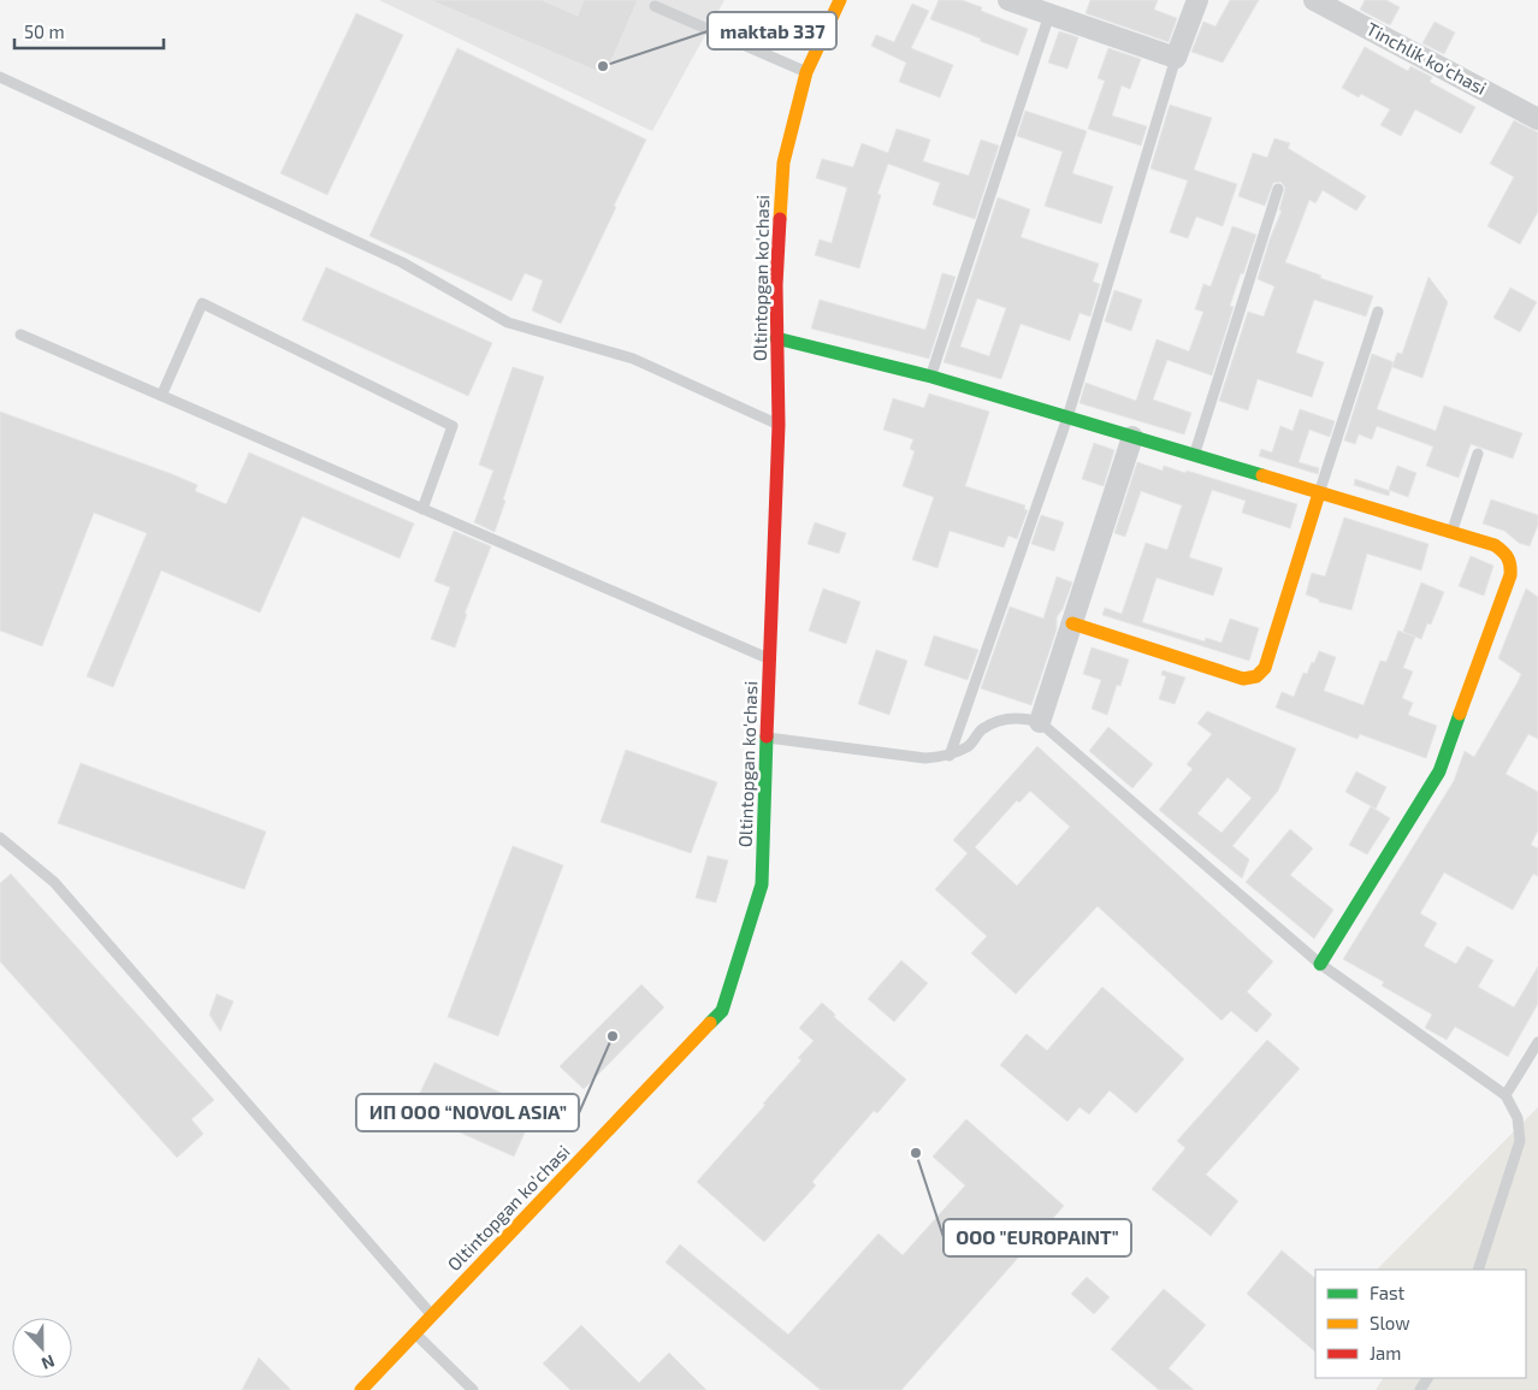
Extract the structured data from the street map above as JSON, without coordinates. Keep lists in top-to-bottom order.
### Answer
{
  "streets": {
    "street": ["Tinchlik ko'chasi", "Oltintopgan ko'chasi"]
  },
  "places": ["maktab 337", "ИП ООО “NOVOL ASIA”", "OOO \"EUROPAINT\""],
  "legend": ["Fast", "Slow", "Jam"],
  "scale_bar": "50 m",
  "north": "bottom"
}
